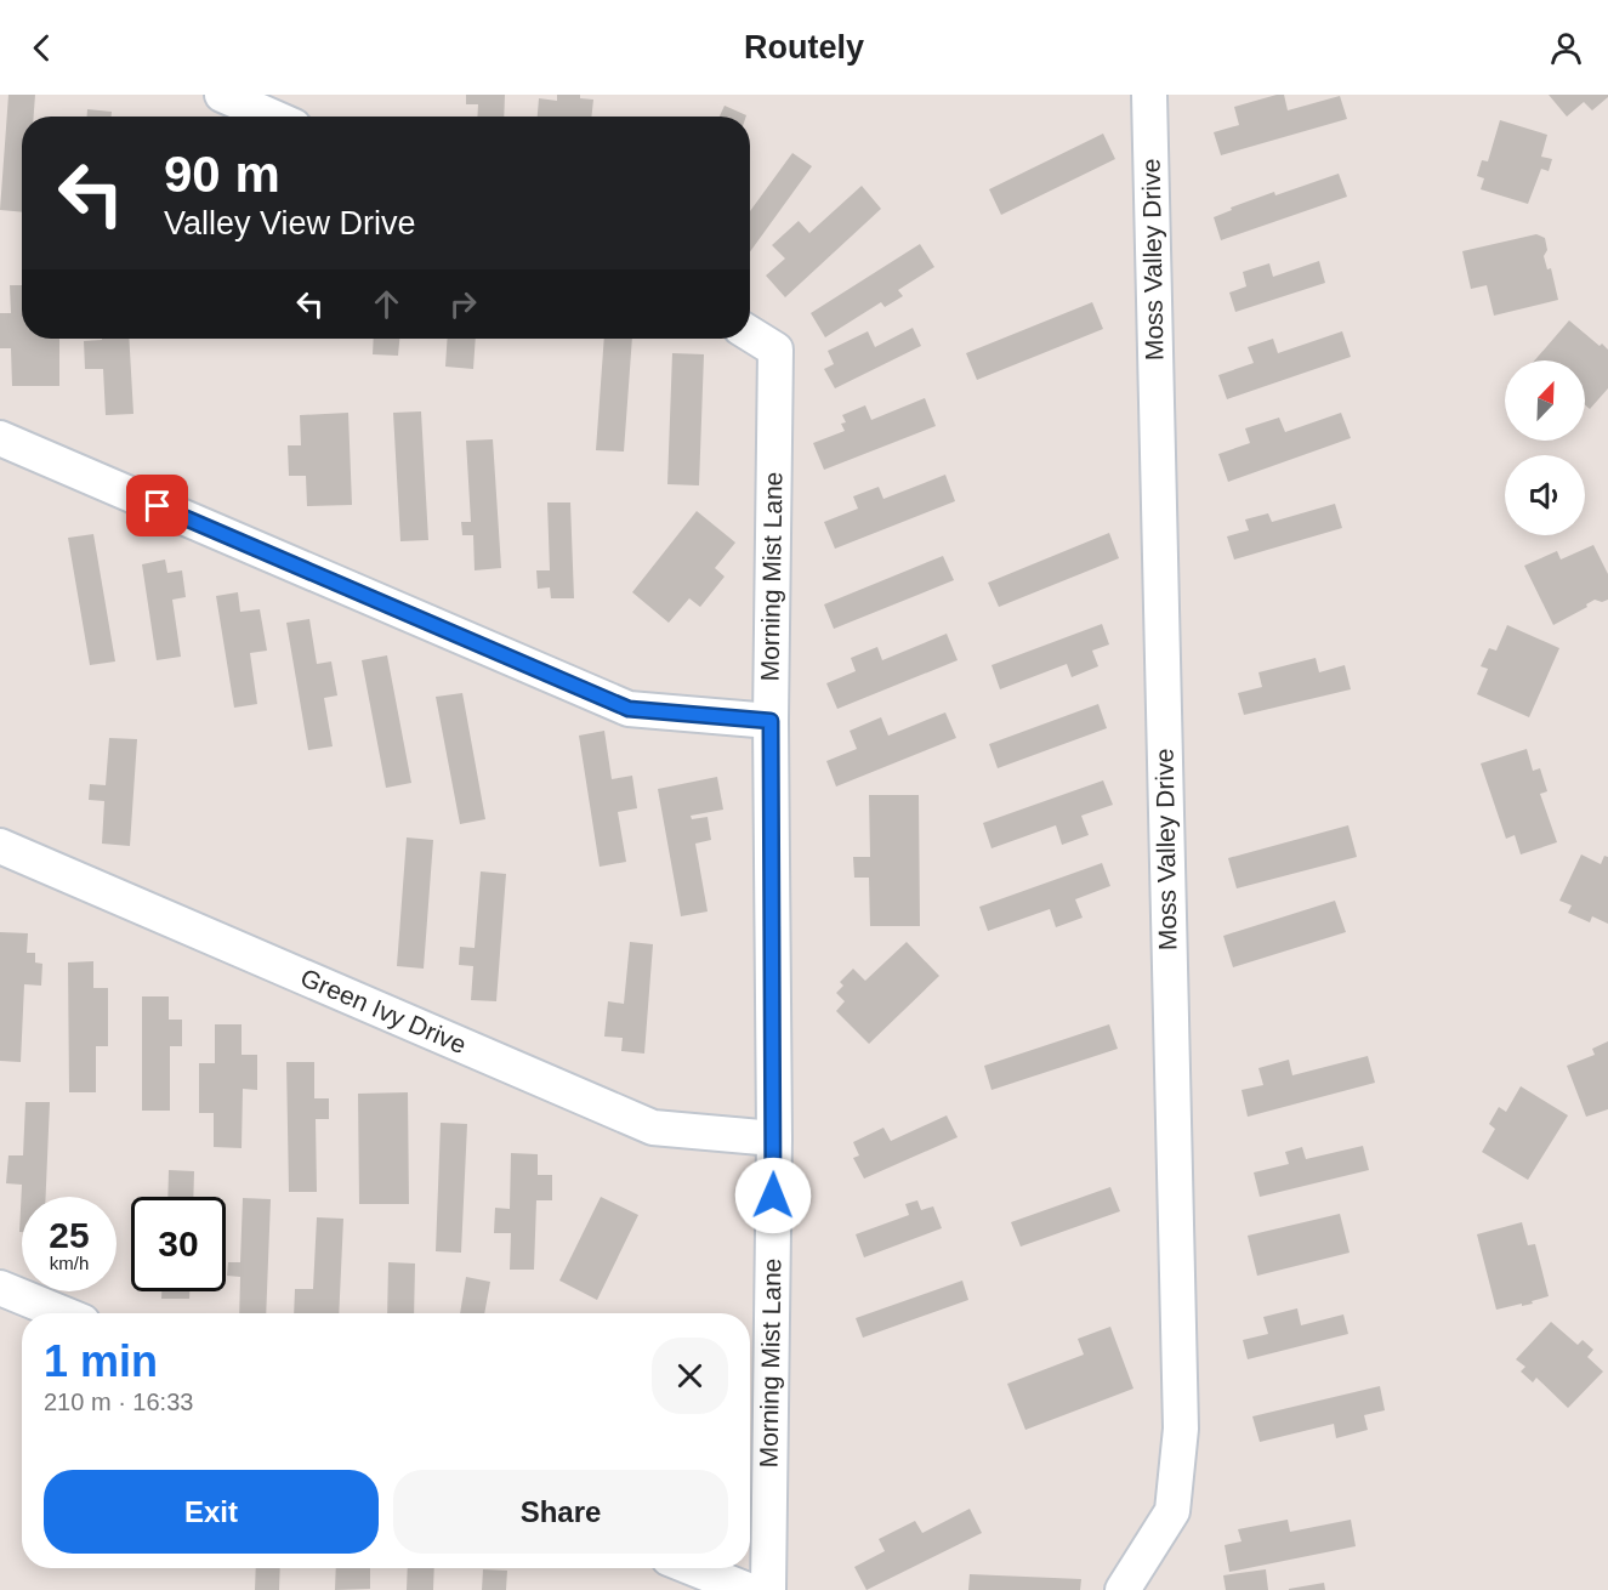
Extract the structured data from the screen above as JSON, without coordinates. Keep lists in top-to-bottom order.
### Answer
{
  "streets": {
    "street": ["Moss Valley Drive", "Morning Mist Lane", "Green Ivy Drive"]
  },
  "crossings": [
    ["Morning Mist Lane", "Green Ivy Drive"]
  ],
  "north": "top right",
  "page": {
    "header": "Routely",
    "turn": ["90 m", "Valley View Drive"],
    "speed": "25 km/h",
    "limit": "30",
    "heading": ["1 min", "210 m · 16:33"],
    "buttons": ["Exit", "Share"]
  }
}
